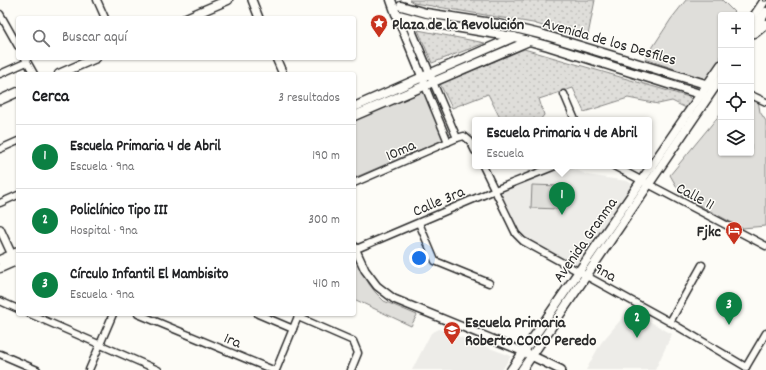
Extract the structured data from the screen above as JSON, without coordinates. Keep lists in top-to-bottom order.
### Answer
{
  "streets": {
    "main road": ["Avenida de los Desfiles", "Avenida Granma"],
    "street": [
      "10ma",
      "Calle 11",
      "Calle 3ra",
      "9na",
      "1ra"
    ]
  },
  "crossings": [
    ["Avenida de los Desfiles", "Avenida Granma"],
    ["Calle 11", "Avenida Granma"],
    ["Calle 3ra", "9na"],
    ["Avenida Granma", "9na"]
  ],
  "places": {
    "place": ["Plaza de la Revolución"],
    "hotel": ["Fjkc"],
    "school or university": ["Escuela Primaria Roberto COCO Peredo"]
  },
  "page": {
    "map_buttons": ["+", "−"],
    "search": "Buscar aquí",
    "heading": ["Cerca", "3 resultados"],
    "popup": ["Escuela Primaria 4 de Abril", "Escuela"],
    "list": [
      {
        "mark": "1",
        "name": "Escuela Primaria 4 de Abril",
        "note": "Escuela · 9na",
        "value": "190 m"
      },
      {
        "mark": "2",
        "name": "Policlínico Tipo III",
        "note": "Hospital · 9na",
        "value": "300 m"
      },
      {
        "mark": "3",
        "name": "Círculo Infantil El Mambisito",
        "note": "Escuela · 9na",
        "value": "410 m"
      }
    ],
    "pins": ["1", "3", "2"]
  }
}
